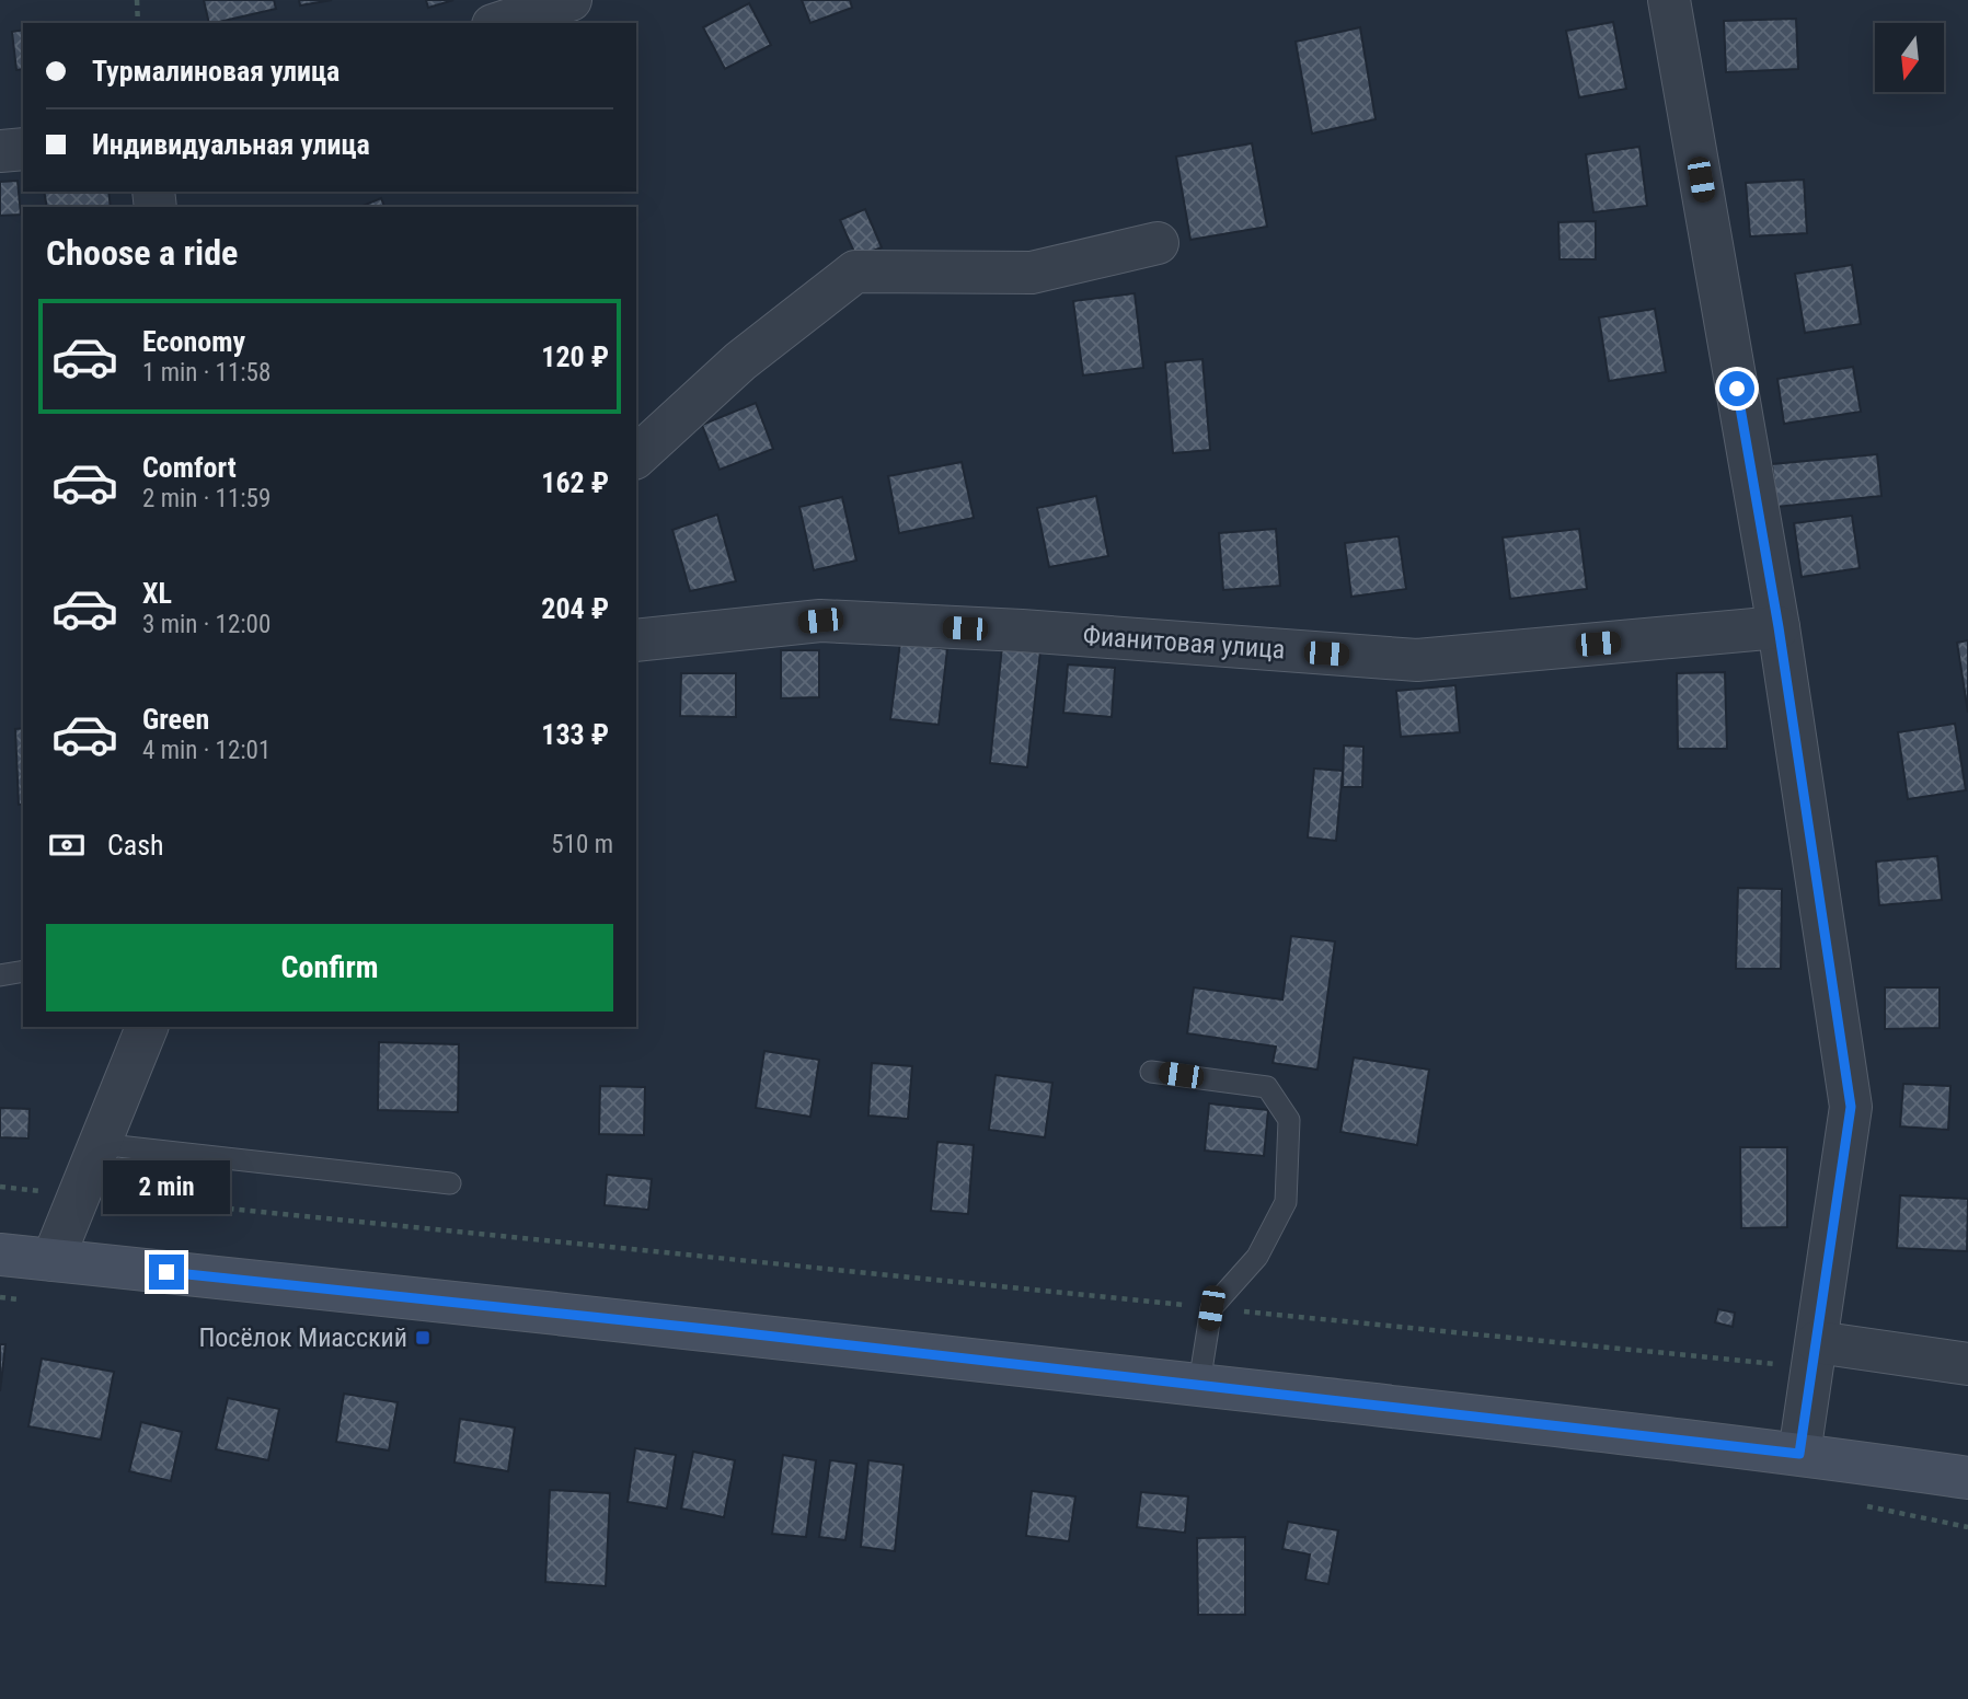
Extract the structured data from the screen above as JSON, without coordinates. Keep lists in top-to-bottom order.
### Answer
{
  "streets": {
    "street": ["Фианитовая улица"]
  },
  "places": {
    "transit": ["Посёлок Миасский"]
  },
  "north": "bottom",
  "page": {
    "banner": ["Турмалиновая улица", "Индивидуальная улица"],
    "heading": "Choose a ride",
    "list": [
      {
        "name": "Economy",
        "note": "1 min · 11:58",
        "value": "120 ₽"
      },
      {
        "name": "Comfort",
        "note": "2 min · 11:59",
        "value": "162 ₽"
      },
      {
        "name": "XL",
        "note": "3 min · 12:00",
        "value": "204 ₽"
      },
      {
        "name": "Green",
        "note": "4 min · 12:01",
        "value": "133 ₽"
      }
    ],
    "pay": ["Cash", "510 m"],
    "buttons": "Confirm",
    "bubble": "2 min"
  }
}
